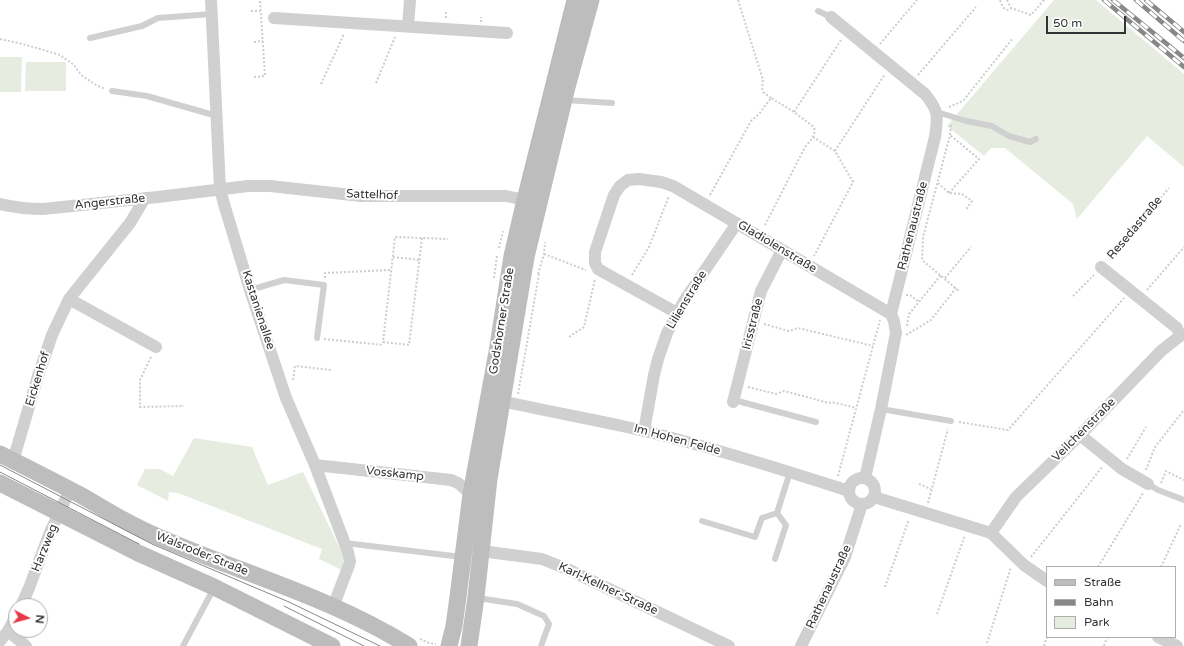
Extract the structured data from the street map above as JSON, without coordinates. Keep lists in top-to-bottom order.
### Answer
{
  "streets": {
    "main road": ["Godshorner Straße", "Walsroder Straße"],
    "street": [
      "Sattelhof",
      "Angerstraße",
      "Rathenaustraße",
      "Resedastraße",
      "Gladiolenstraße",
      "Lilienstraße",
      "Kastanienallee",
      "Irisstraße",
      "Eickenhof",
      "Veilchenstraße",
      "Im Hohen Felde",
      "Vosskamp",
      "Harzweg",
      "Karl-Kellner-Straße"
    ]
  },
  "crossings": [
    ["Sattelhof", "Angerstraße"],
    ["Sattelhof", "Kastanienallee"],
    ["Sattelhof", "Godshorner Straße"],
    ["Angerstraße", "Kastanienallee"],
    ["Angerstraße", "Eickenhof"],
    ["Rathenaustraße", "Gladiolenstraße"],
    ["Rathenaustraße", "Im Hohen Felde"],
    ["Resedastraße", "Veilchenstraße"],
    ["Gladiolenstraße", "Lilienstraße"],
    ["Gladiolenstraße", "Irisstraße"],
    ["Lilienstraße", "Im Hohen Felde"],
    ["Kastanienallee", "Vosskamp"],
    ["Kastanienallee", "Walsroder Straße"],
    ["Godshorner Straße", "Im Hohen Felde"],
    ["Godshorner Straße", "Vosskamp"],
    ["Godshorner Straße", "Karl-Kellner-Straße"],
    ["Eickenhof", "Walsroder Straße"],
    ["Harzweg", "Walsroder Straße"]
  ],
  "legend": ["Straße", "Bahn", "Park"],
  "scale_bar": "50 m",
  "north": "right"
}
